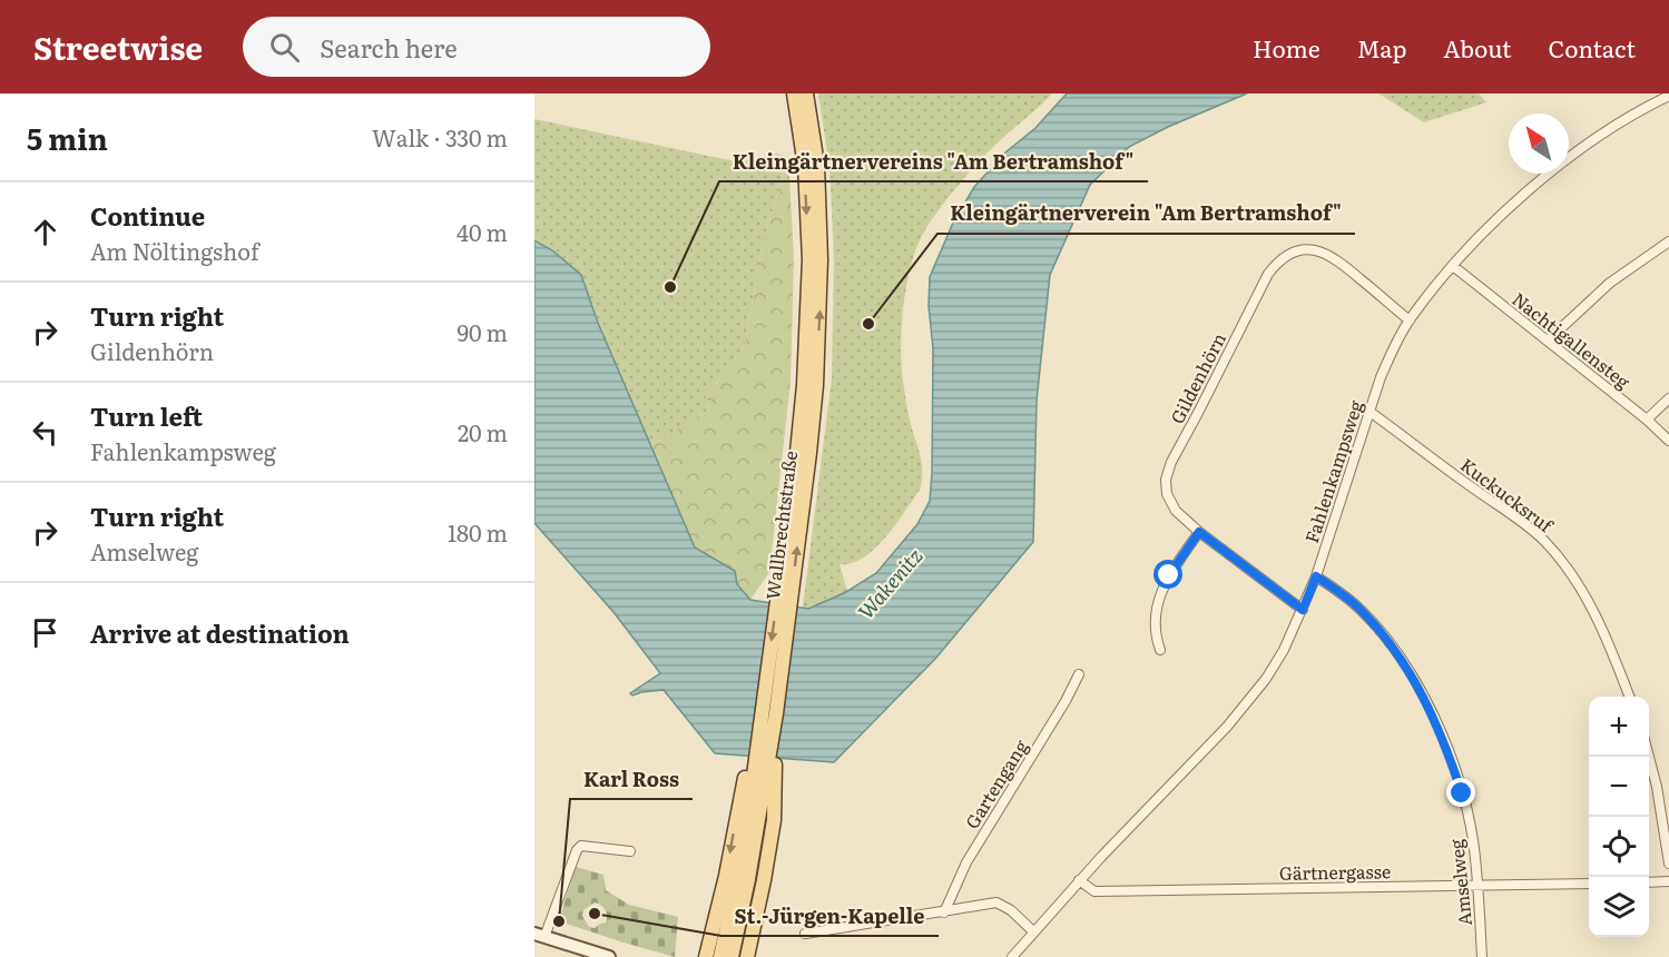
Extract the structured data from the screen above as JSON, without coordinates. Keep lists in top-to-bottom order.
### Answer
{
  "streets": {
    "main road": ["Wallbrechtstraße"],
    "street": [
      "Nachtigallensteg",
      "Gildenhörn",
      "Fahlenkampsweg",
      "Kuckucksruf",
      "Gartengang",
      "Gärtnergasse",
      "Amselweg"
    ]
  },
  "crossings": [
    ["Nachtigallensteg", "Fahlenkampsweg"],
    ["Gildenhörn", "Fahlenkampsweg"],
    ["Fahlenkampsweg", "Kuckucksruf"],
    ["Fahlenkampsweg", "Gärtnergasse"],
    ["Fahlenkampsweg", "Amselweg"],
    ["Gärtnergasse", "Amselweg"]
  ],
  "water": ["Wakenitz"],
  "places": [
    "Kleingärtnervereins \"Am Bertramshof\"",
    "Kleingärtnerverein \"Am Bertramshof\"",
    "St.-Jürgen-Kapelle",
    "Karl Ross"
  ],
  "north": "top left",
  "page": {
    "header": "Streetwise",
    "search": "Search here",
    "nav": [
      "Home",
      "Map",
      "About",
      "Contact"
    ],
    "heading": ["5 min", "Walk · 330 m"],
    "list": [
      ["Continue", "Am Nöltingshof", "40 m"],
      ["Turn right", "Gildenhörn", "90 m"],
      ["Turn left", "Fahlenkampsweg", "20 m"],
      ["Turn right", "Amselweg", "180 m"],
      "Arrive at destination"
    ],
    "map_buttons": ["+", "−"]
  }
}
